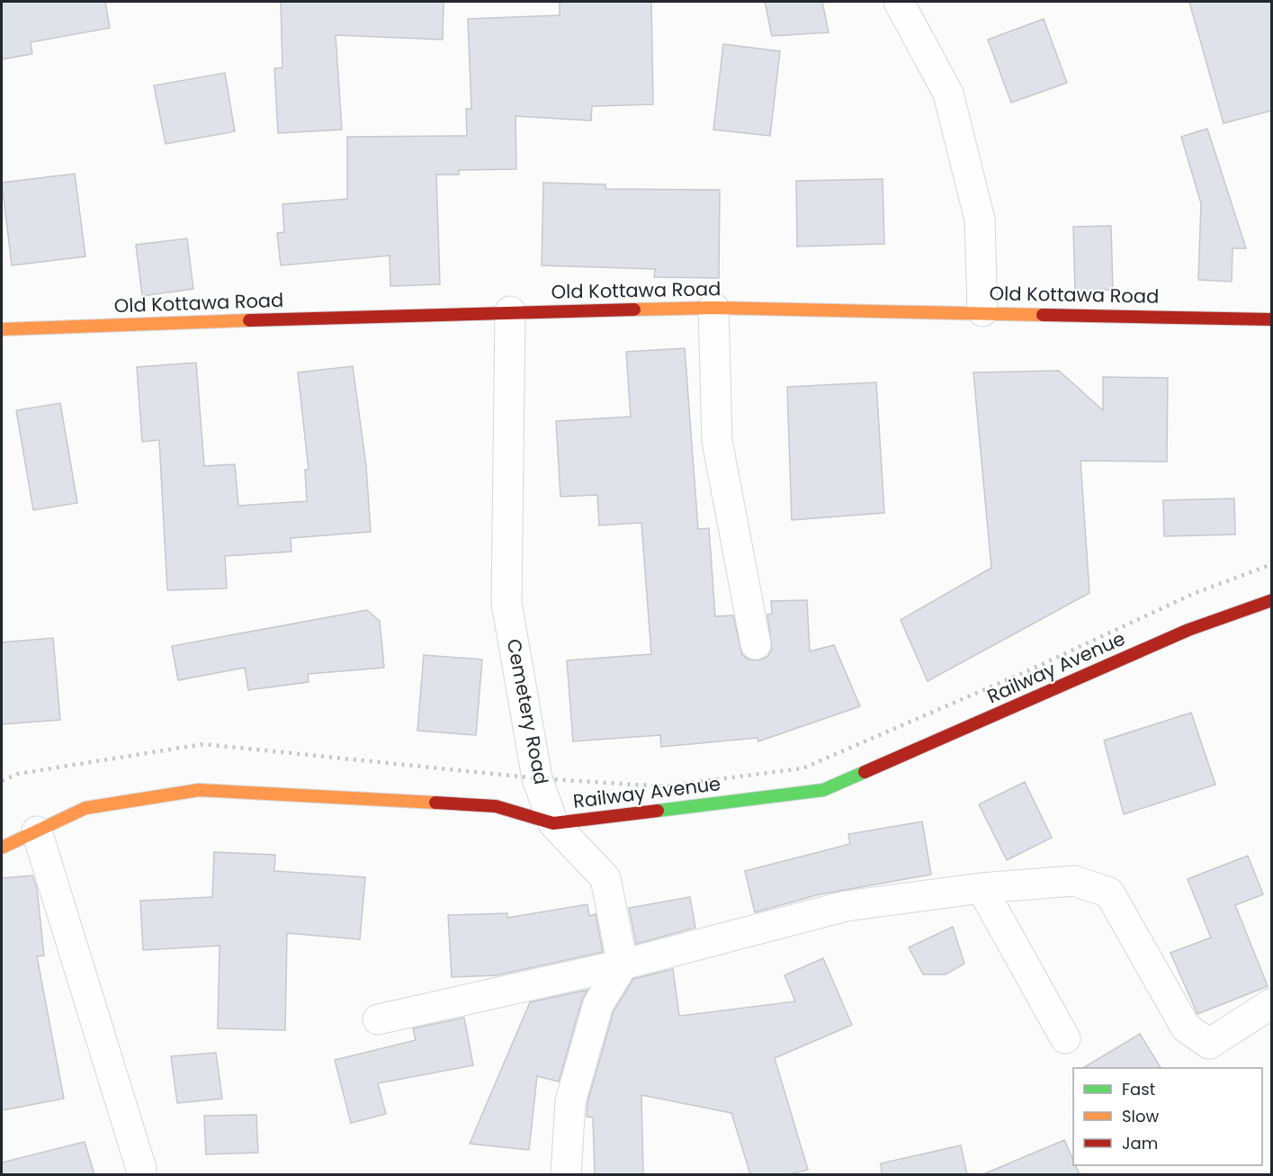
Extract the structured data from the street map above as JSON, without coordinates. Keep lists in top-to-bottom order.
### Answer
{
  "streets": {
    "street": ["Old Kottawa Road", "Railway Avenue", "Cemetery Road"]
  },
  "crossings": [
    ["Old Kottawa Road", "Cemetery Road"],
    ["Railway Avenue", "Cemetery Road"]
  ],
  "legend": ["Fast", "Slow", "Jam"]
}
